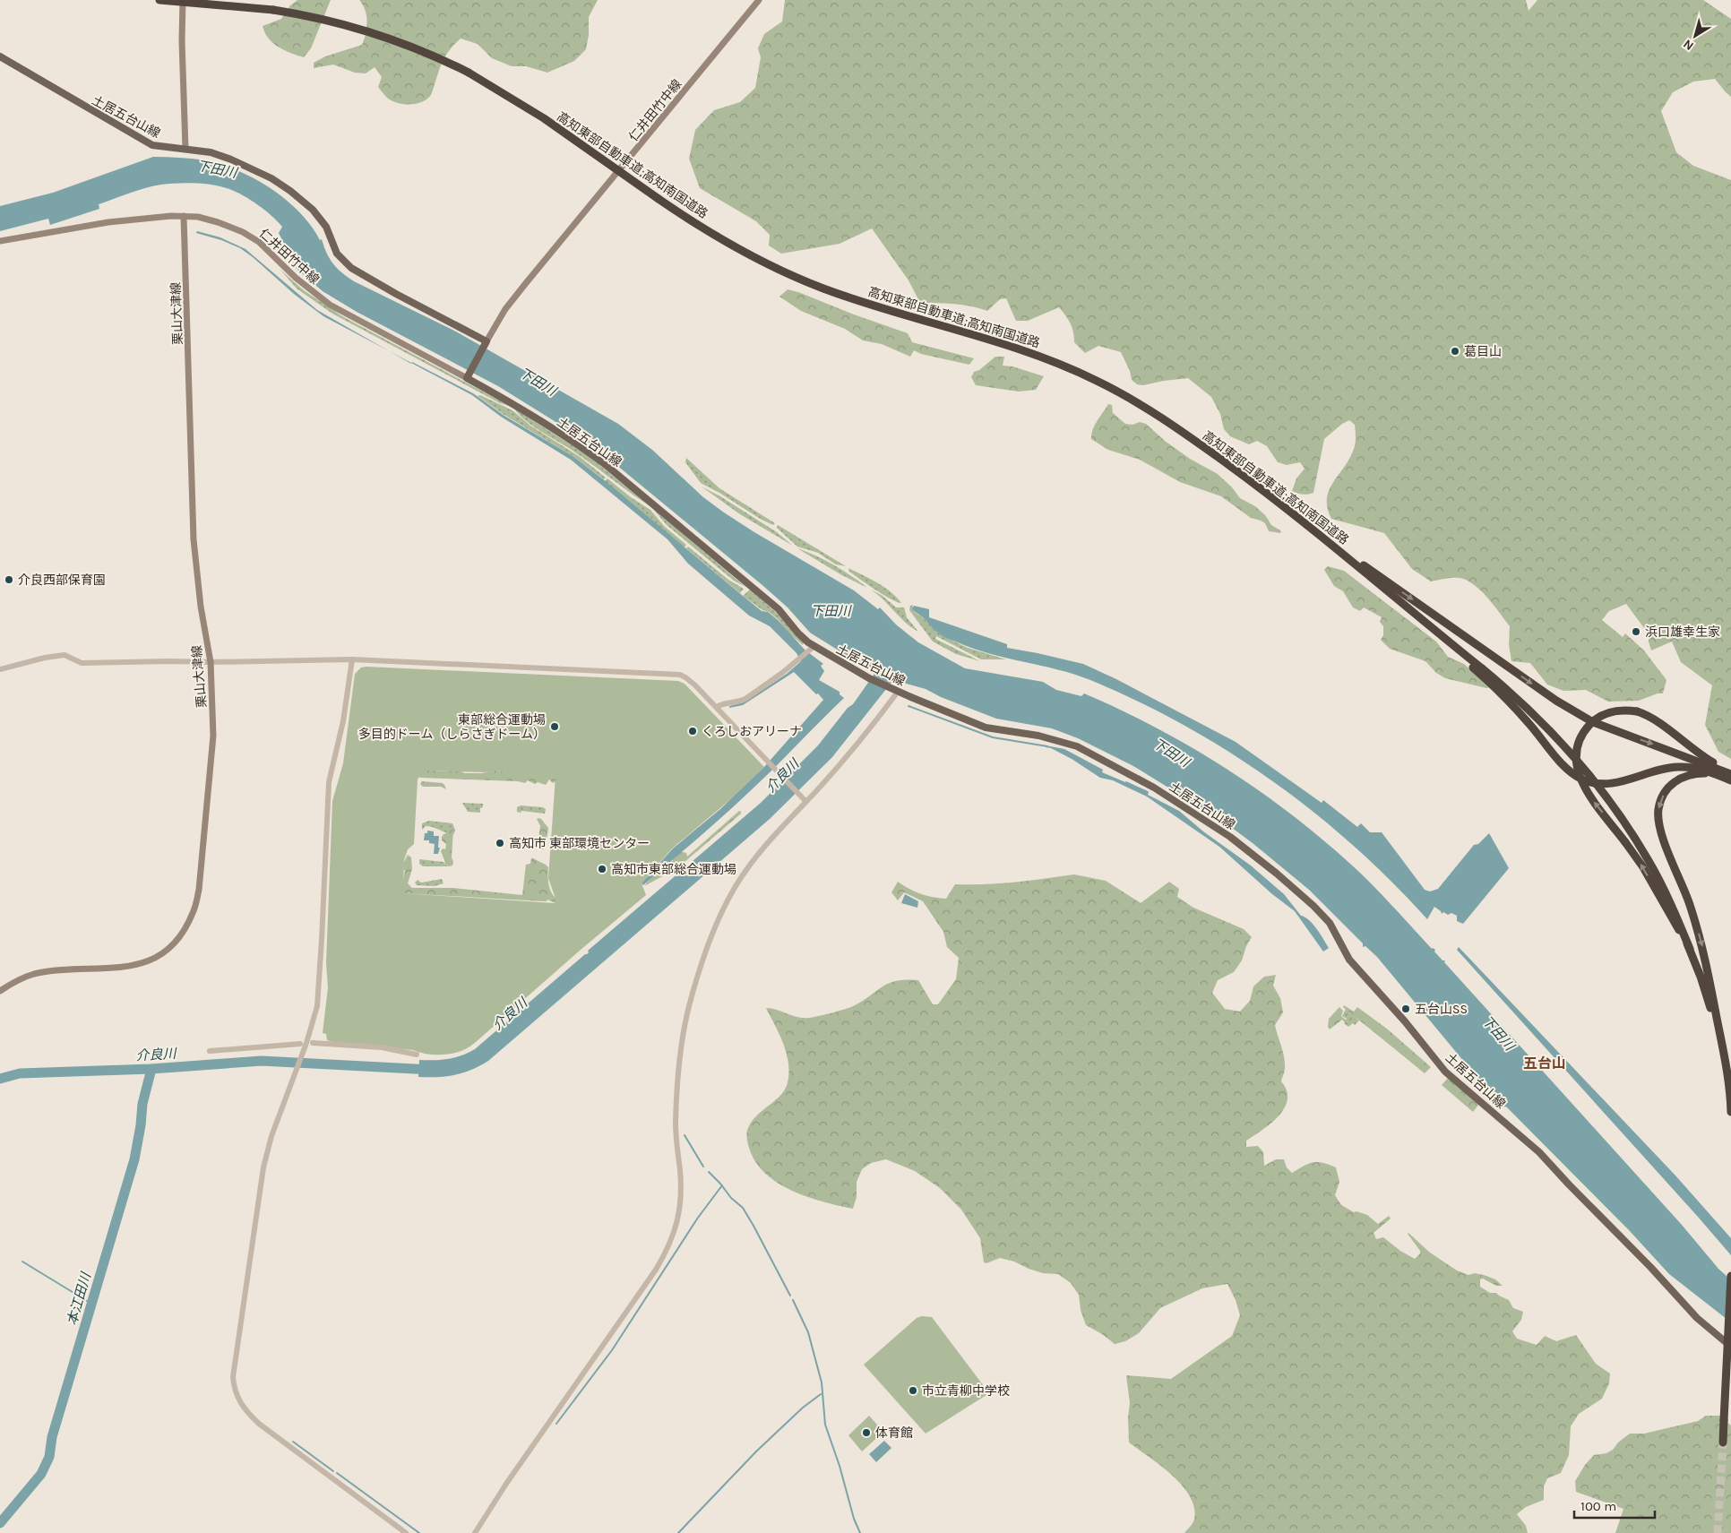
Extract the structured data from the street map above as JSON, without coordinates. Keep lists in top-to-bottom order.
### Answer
{
  "streets": {
    "highway": ["高知東部自動車道;高知南国道路"],
    "main road": ["仁井田竹中線", "土居五台山線", "栗山大津線"]
  },
  "crossings": [
    ["仁井田竹中線", "土居五台山線"],
    ["仁井田竹中線", "栗山大津線"]
  ],
  "districts": ["五台山"],
  "water": ["下田川", "介良川", "本江田川"],
  "places": [
    "葛目山",
    "介良西部保育園",
    "浜口雄幸生家",
    "東部総合運動場 多目的ドーム（しらさぎドーム）",
    "くろしおアリーナ",
    "高知市 東部環境センター",
    "高知市東部総合運動場",
    "五台山SS",
    "市立青柳中学校",
    "体育館"
  ],
  "scale_bar": "100 m",
  "north": "bottom left"
}
